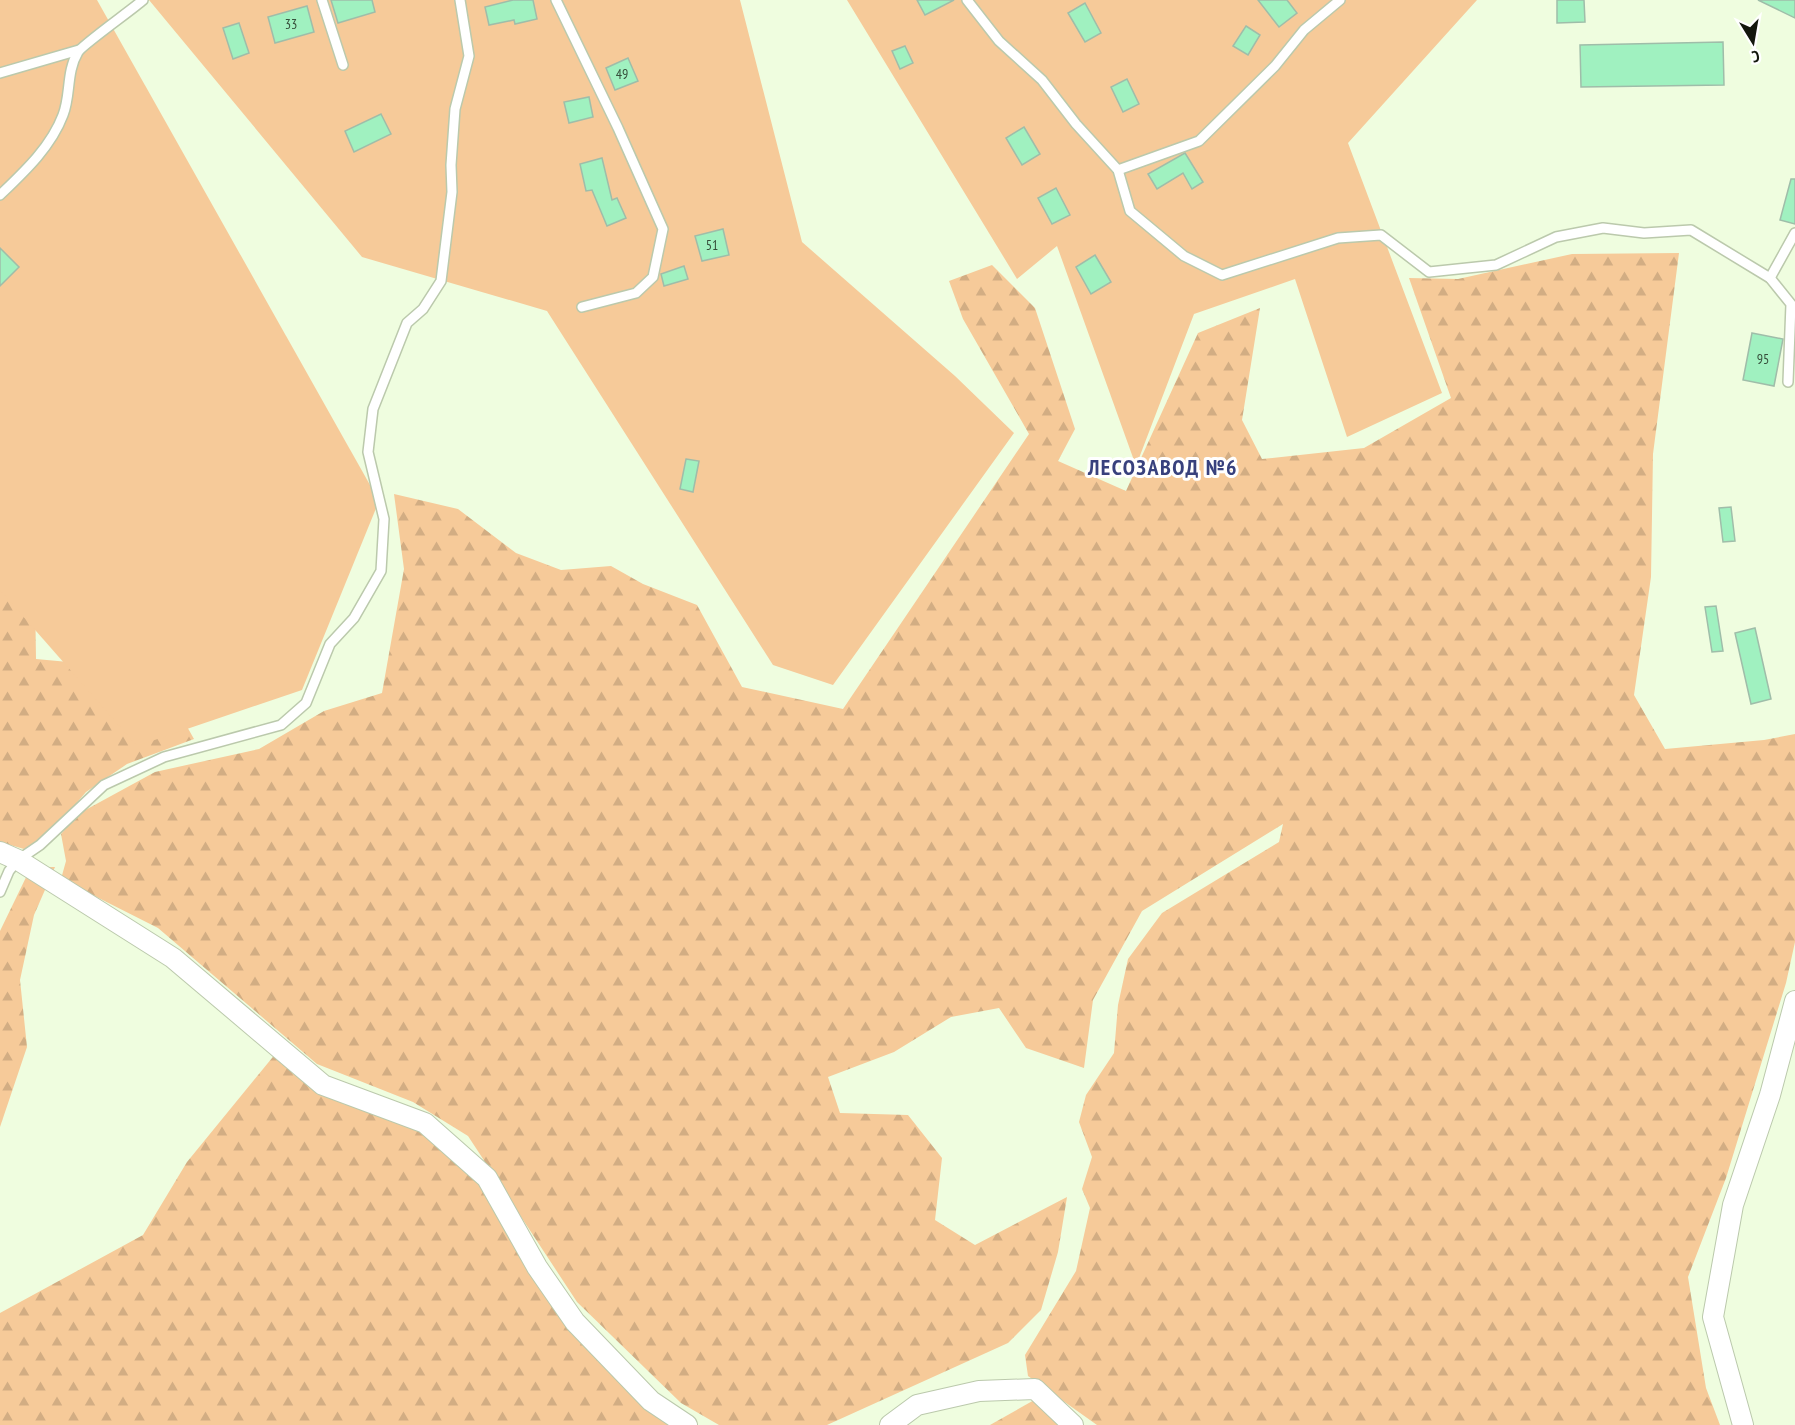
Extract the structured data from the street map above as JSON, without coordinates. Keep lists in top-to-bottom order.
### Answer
{
  "districts": ["ЛЕСОЗАВОД №6"],
  "house_numbers": [
    "33",
    "49",
    "51",
    "95"
  ],
  "north": "bottom"
}
